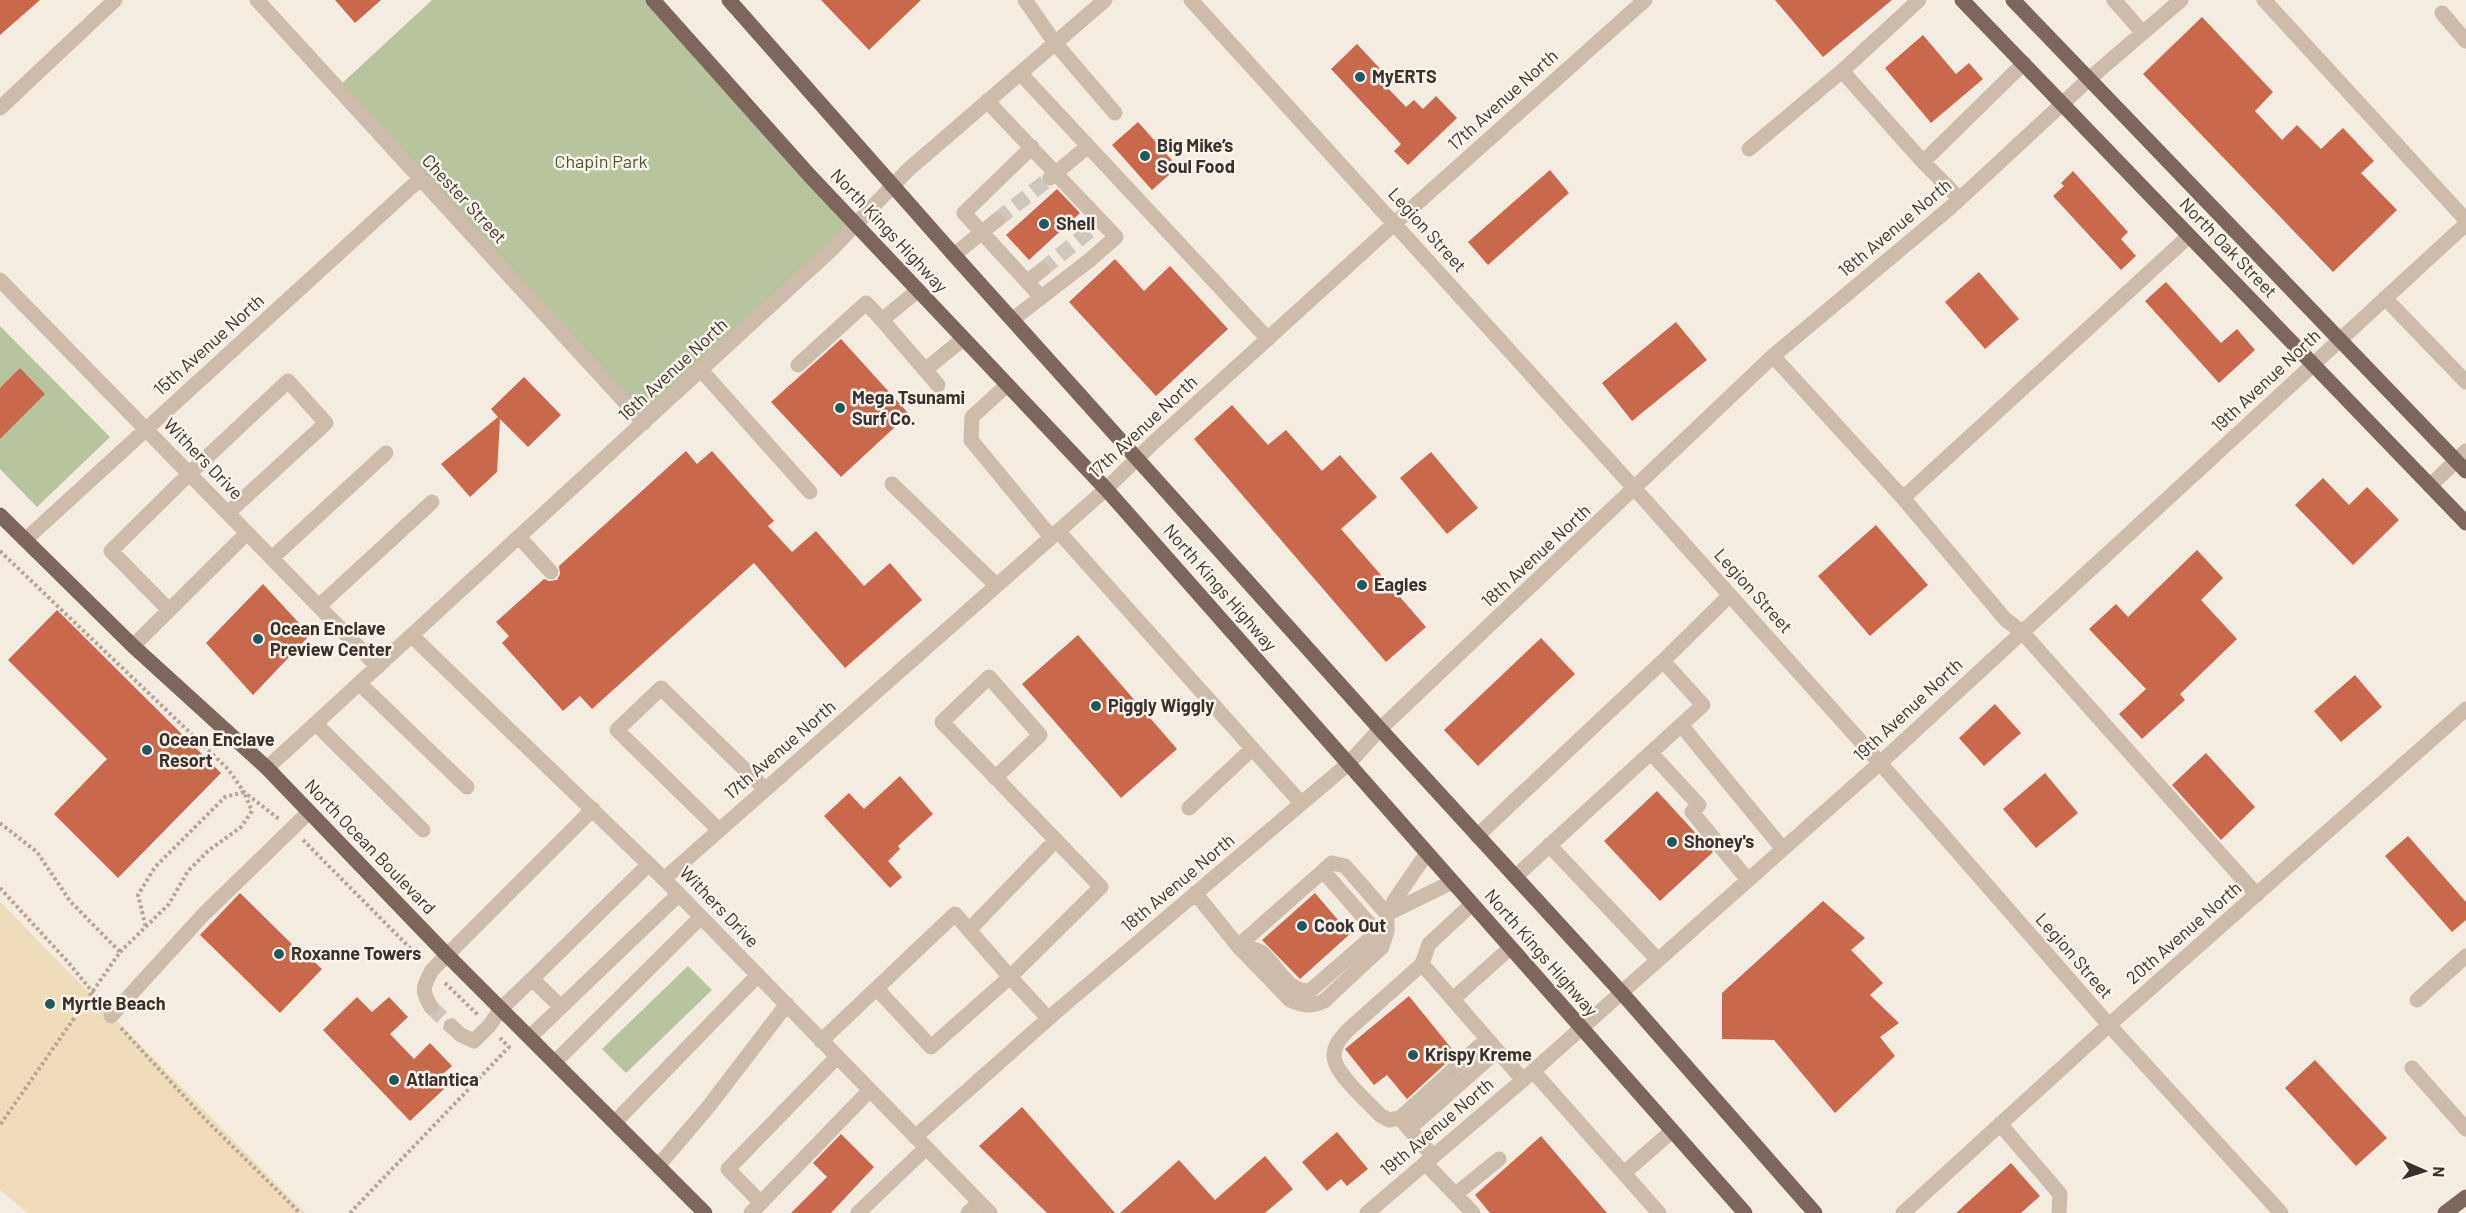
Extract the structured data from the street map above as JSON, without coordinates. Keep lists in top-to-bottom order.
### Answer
{
  "streets": {
    "main road": ["North Kings Highway", "North Oak Street", "North Ocean Boulevard"],
    "street": [
      "17th Avenue North",
      "Chester Street",
      "18th Avenue North",
      "Legion Street",
      "15th Avenue North",
      "16th Avenue North",
      "19th Avenue North",
      "Withers Drive",
      "20th Avenue North"
    ]
  },
  "crossings": [
    ["17th Avenue North", "Legion Street"],
    ["17th Avenue North", "North Kings Highway"],
    ["17th Avenue North", "Withers Drive"],
    ["Chester Street", "15th Avenue North"],
    ["Chester Street", "16th Avenue North"],
    ["18th Avenue North", "Legion Street"],
    ["18th Avenue North", "North Kings Highway"],
    ["18th Avenue North", "North Oak Street"],
    ["18th Avenue North", "Withers Drive"],
    ["Legion Street", "19th Avenue North"],
    ["Legion Street", "20th Avenue North"],
    ["North Kings Highway", "16th Avenue North"],
    ["North Kings Highway", "19th Avenue North"],
    ["North Oak Street", "19th Avenue North"],
    ["15th Avenue North", "Withers Drive"],
    ["15th Avenue North", "North Ocean Boulevard"],
    ["16th Avenue North", "Withers Drive"],
    ["16th Avenue North", "North Ocean Boulevard"]
  ],
  "parks": ["Chapin Park"],
  "places": [
    "MyERTS",
    "Big Mike’s Soul Food",
    "Shell",
    "Mega Tsunami Surf Co.",
    "Eagles",
    "Ocean Enclave Preview Center",
    "Piggly Wiggly",
    "Ocean Enclave Resort",
    "Shoney's",
    "Cook Out",
    "Roxanne Towers",
    "Myrtle Beach",
    "Krispy Kreme",
    "Atlantica"
  ],
  "north": "right"
}
